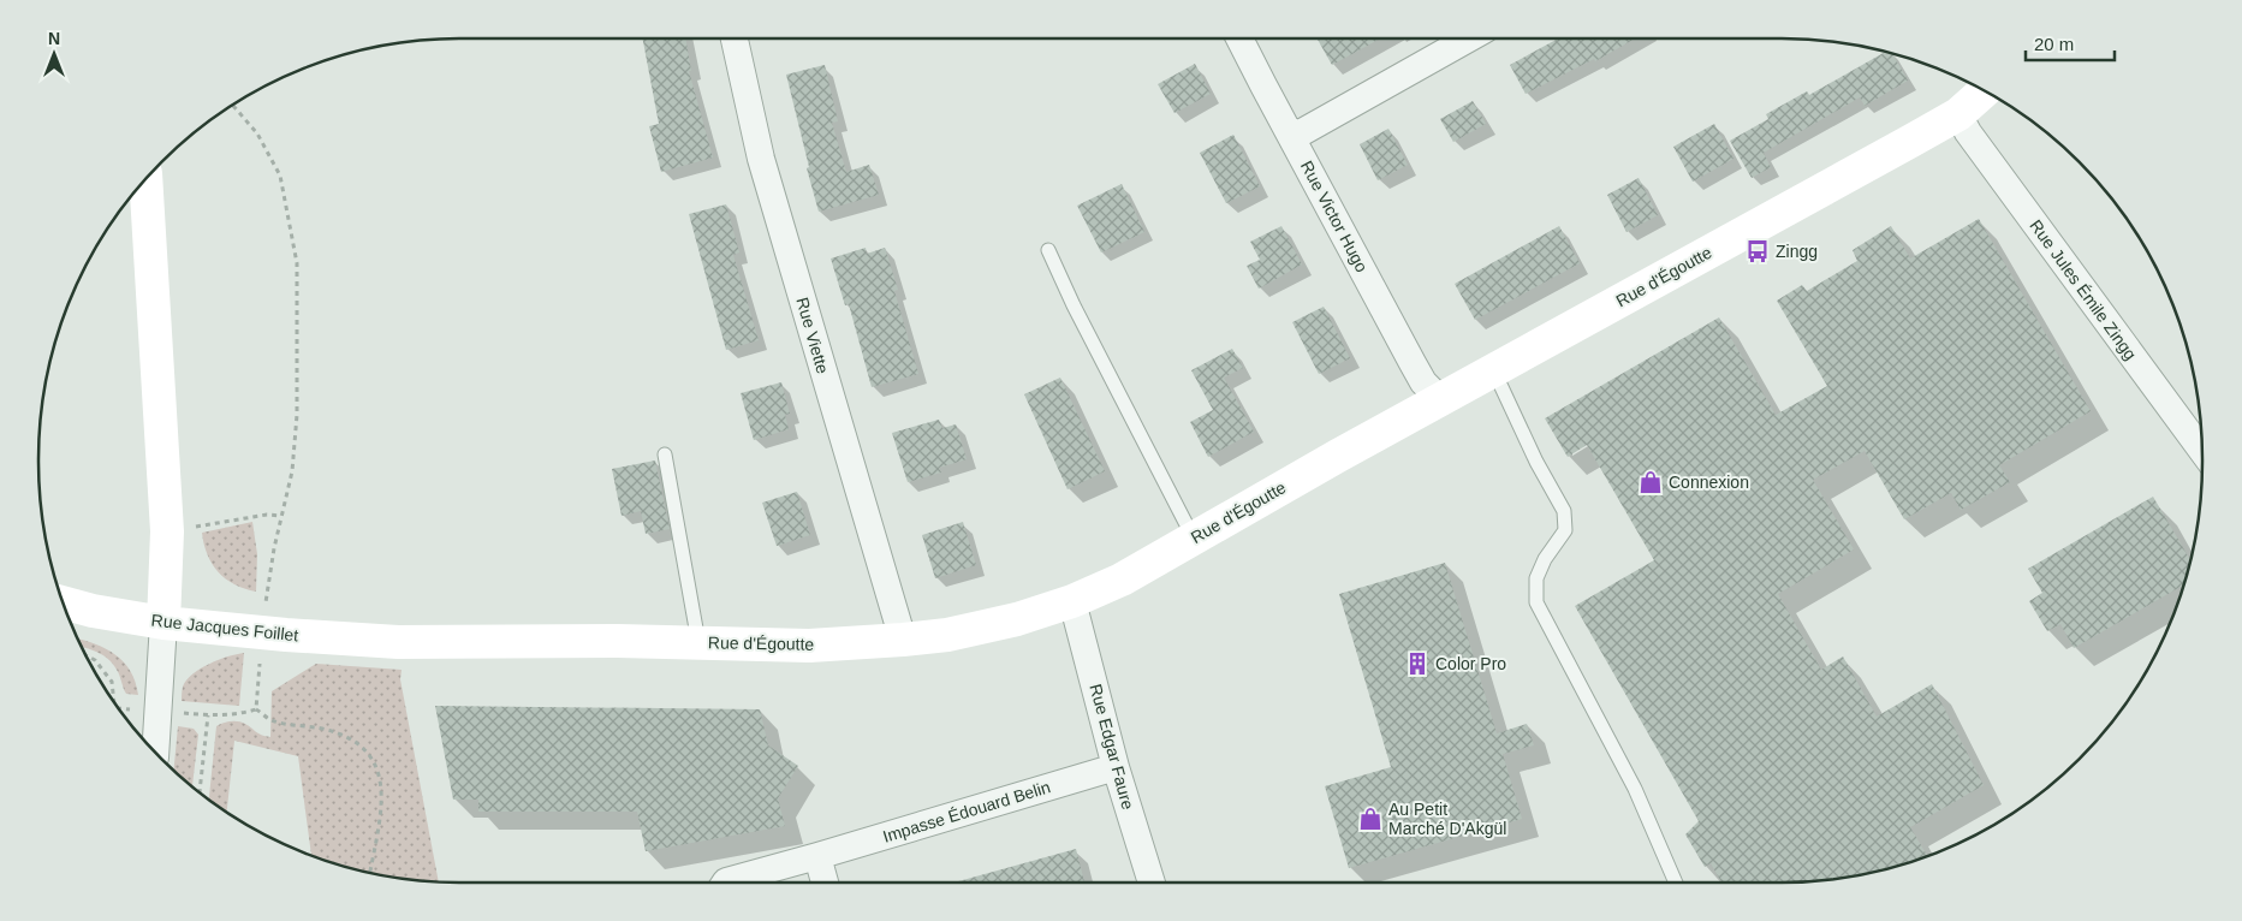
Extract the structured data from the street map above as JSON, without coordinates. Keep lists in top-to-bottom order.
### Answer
{
  "streets": {
    "main road": ["Rue d'Égoutte", "Rue Jacques Foillet"],
    "street": [
      "Rue Victor Hugo",
      "Rue Jules Émile Zingg",
      "Rue Viette",
      "Rue Edgar Faure",
      "Impasse Édouard Belin"
    ]
  },
  "crossings": [
    ["Rue Victor Hugo", "Rue d'Égoutte"],
    ["Rue d'Égoutte", "Rue Jules Émile Zingg"],
    ["Rue d'Égoutte", "Rue Viette"],
    ["Rue d'Égoutte", "Rue Jacques Foillet"],
    ["Rue d'Égoutte", "Rue Edgar Faure"],
    ["Rue Edgar Faure", "Impasse Édouard Belin"]
  ],
  "places": {
    "bus stop": ["Zingg"],
    "shop": ["Connexion", "Au Petit Marché D'Akgül"],
    "building": ["Color Pro"]
  },
  "scale_bar": "20 m",
  "north": "top"
}
